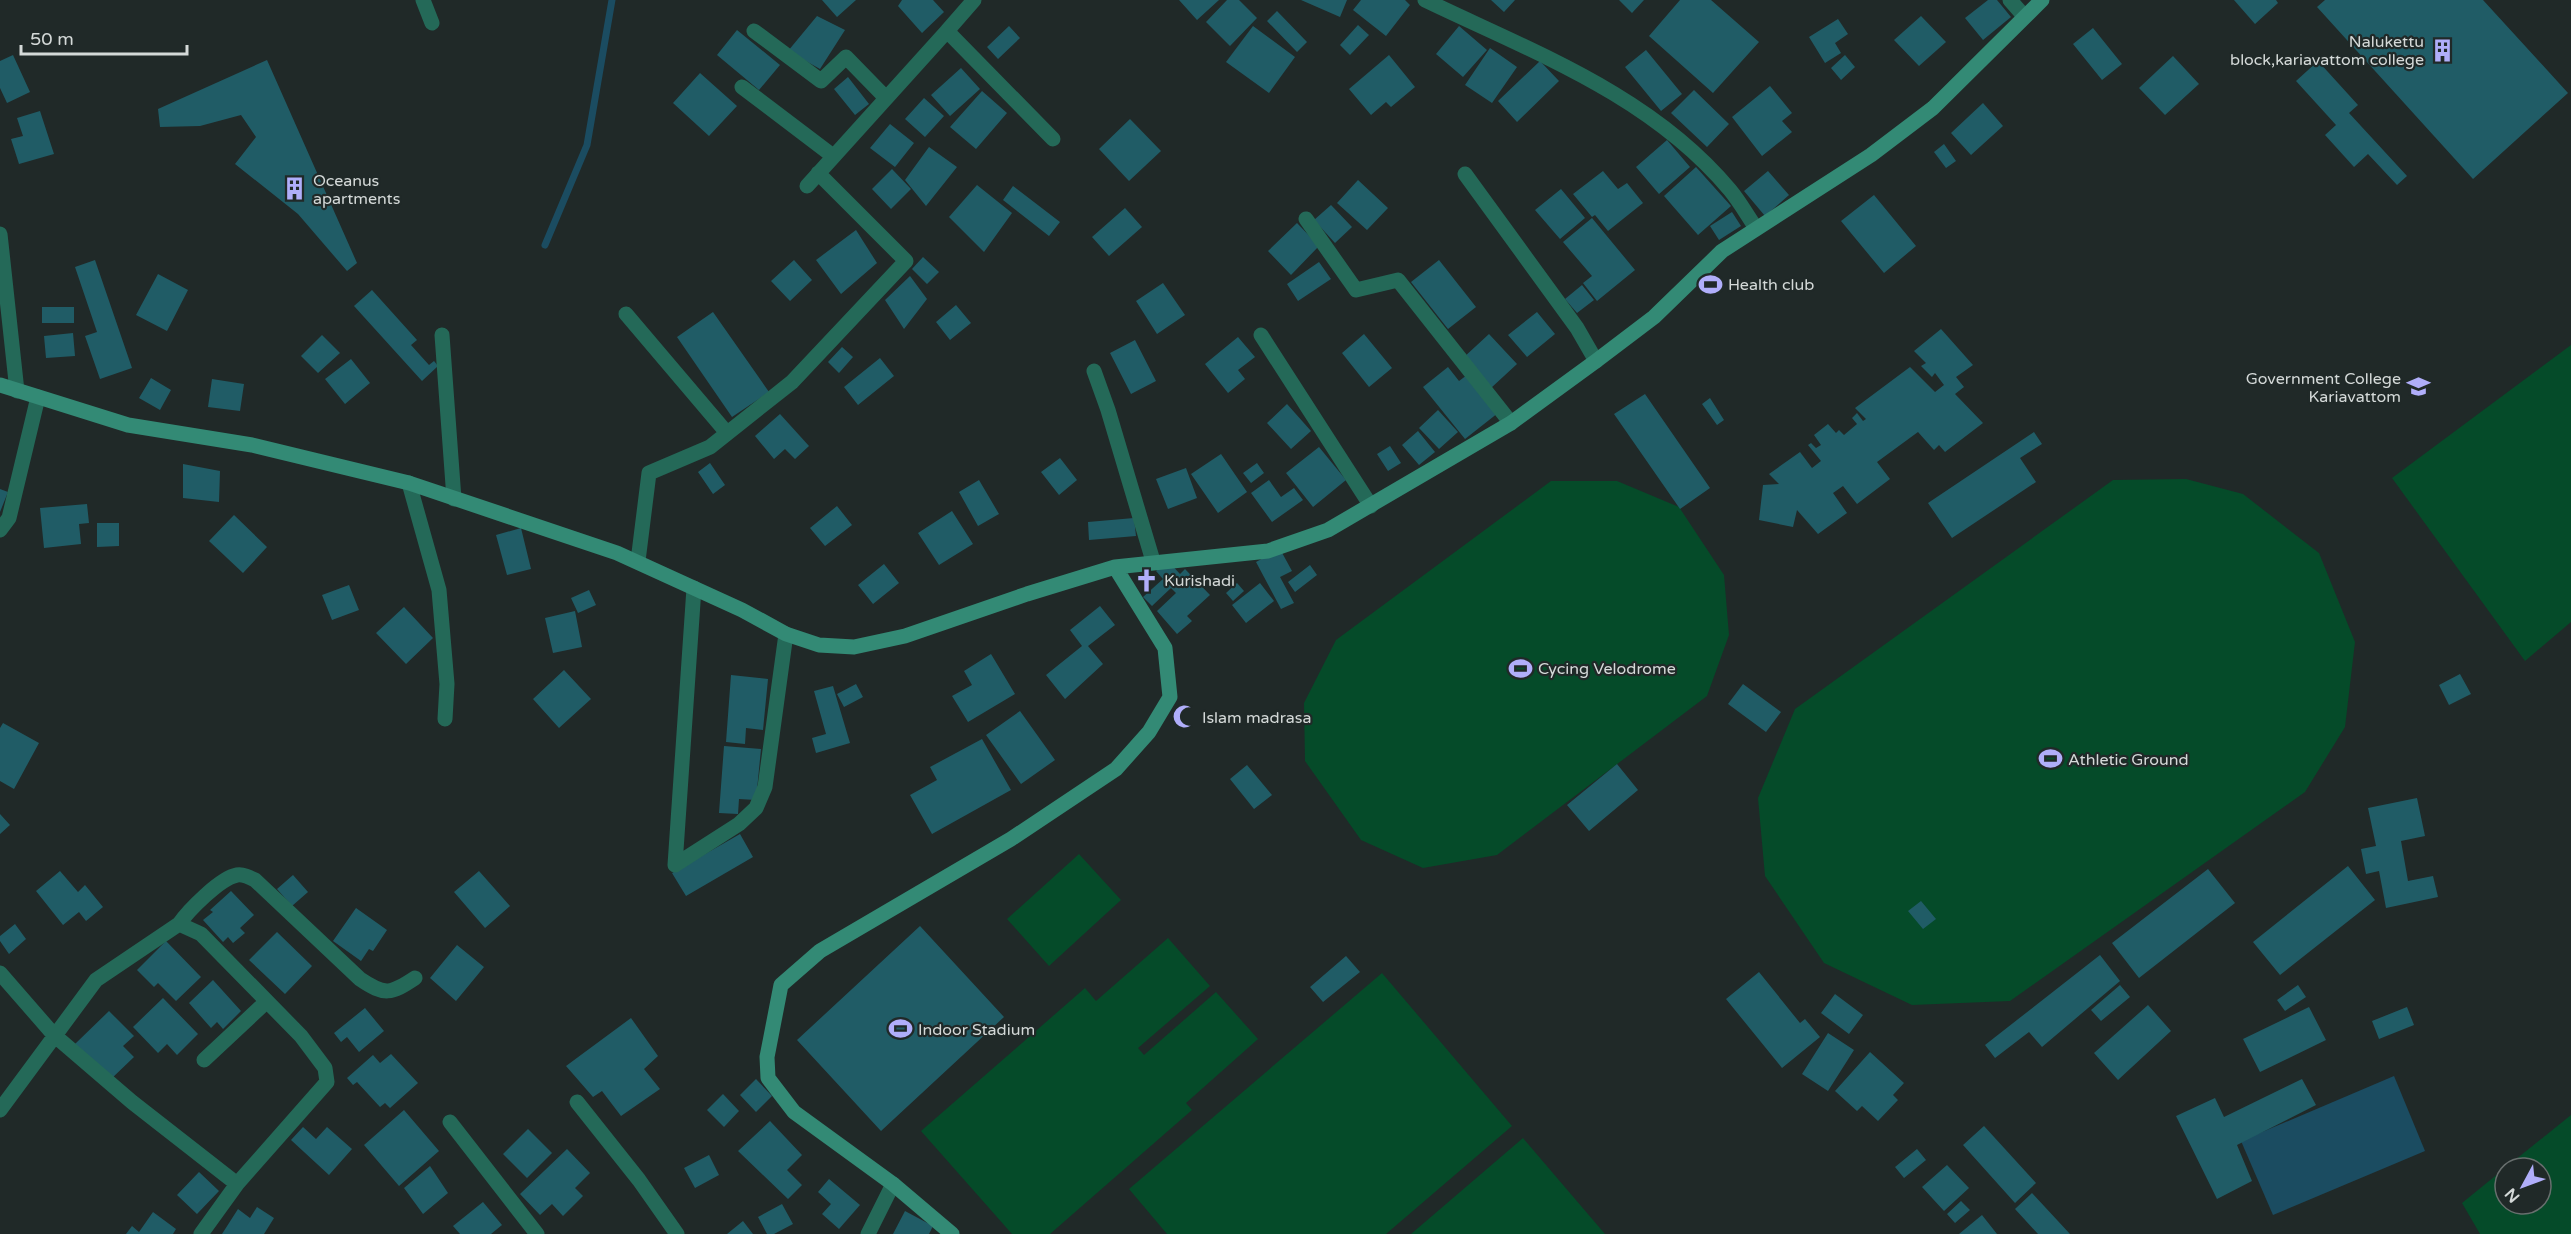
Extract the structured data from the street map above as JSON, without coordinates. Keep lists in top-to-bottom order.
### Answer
{
  "places": {
    "building": ["Nalukettu block,kariavattom college", "Oceanus apartments"],
    "sports": [
      "Health club",
      "Cycing Velodrome",
      "Athletic Ground",
      "Indoor Stadium"
    ],
    "school or university": ["Government College Kariavattom"],
    "church": ["Kurishadi"],
    "mosque": ["Islam madrasa"]
  },
  "scale_bar": "50 m",
  "north": "bottom left"
}
